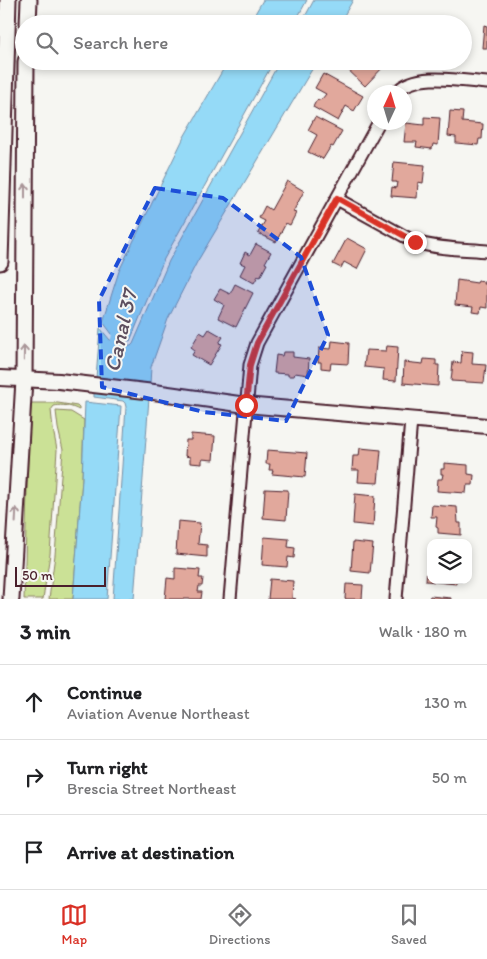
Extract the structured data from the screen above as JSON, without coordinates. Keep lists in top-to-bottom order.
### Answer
{
  "water": ["Canal 37"],
  "scale_bar": "50 m",
  "north": "top",
  "page": {
    "search": "Search here",
    "scale": "50 m",
    "heading": ["3 min", "Walk · 180 m"],
    "list": [
      ["Continue", "Aviation Avenue Northeast", "130 m"],
      ["Turn right", "Brescia Street Northeast", "50 m"],
      "Arrive at destination"
    ],
    "nav": ["Map", "Directions", "Saved"]
  }
}
